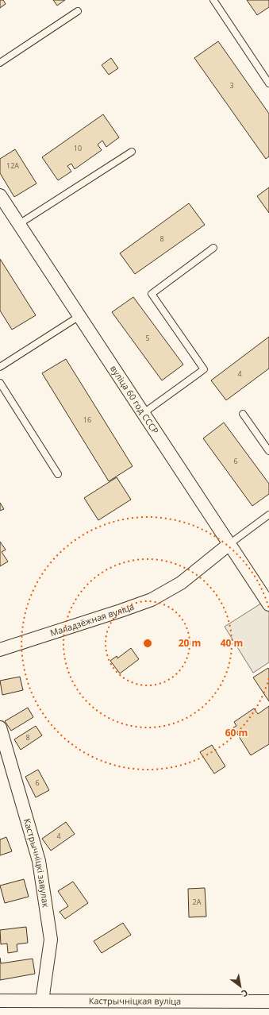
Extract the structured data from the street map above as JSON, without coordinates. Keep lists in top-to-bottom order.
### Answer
{
  "streets": {
    "street": [
      "вуліца 60 год СССР",
      "Маладзёжная вуліца",
      "Кастрычніцкі завулак",
      "Кастрычніцкая вуліца"
    ]
  },
  "crossings": [
    ["вуліца 60 год СССР", "Маладзёжная вуліца"],
    ["Кастрычніцкі завулак", "Кастрычніцкая вуліца"]
  ],
  "house_numbers": [
    "3",
    "10",
    "12А",
    "8",
    "5",
    "4",
    "16",
    "6",
    "8",
    "6",
    "4",
    "2А"
  ],
  "north": "bottom right",
  "rings": ["20 m", "40 m", "60 m"]
}
